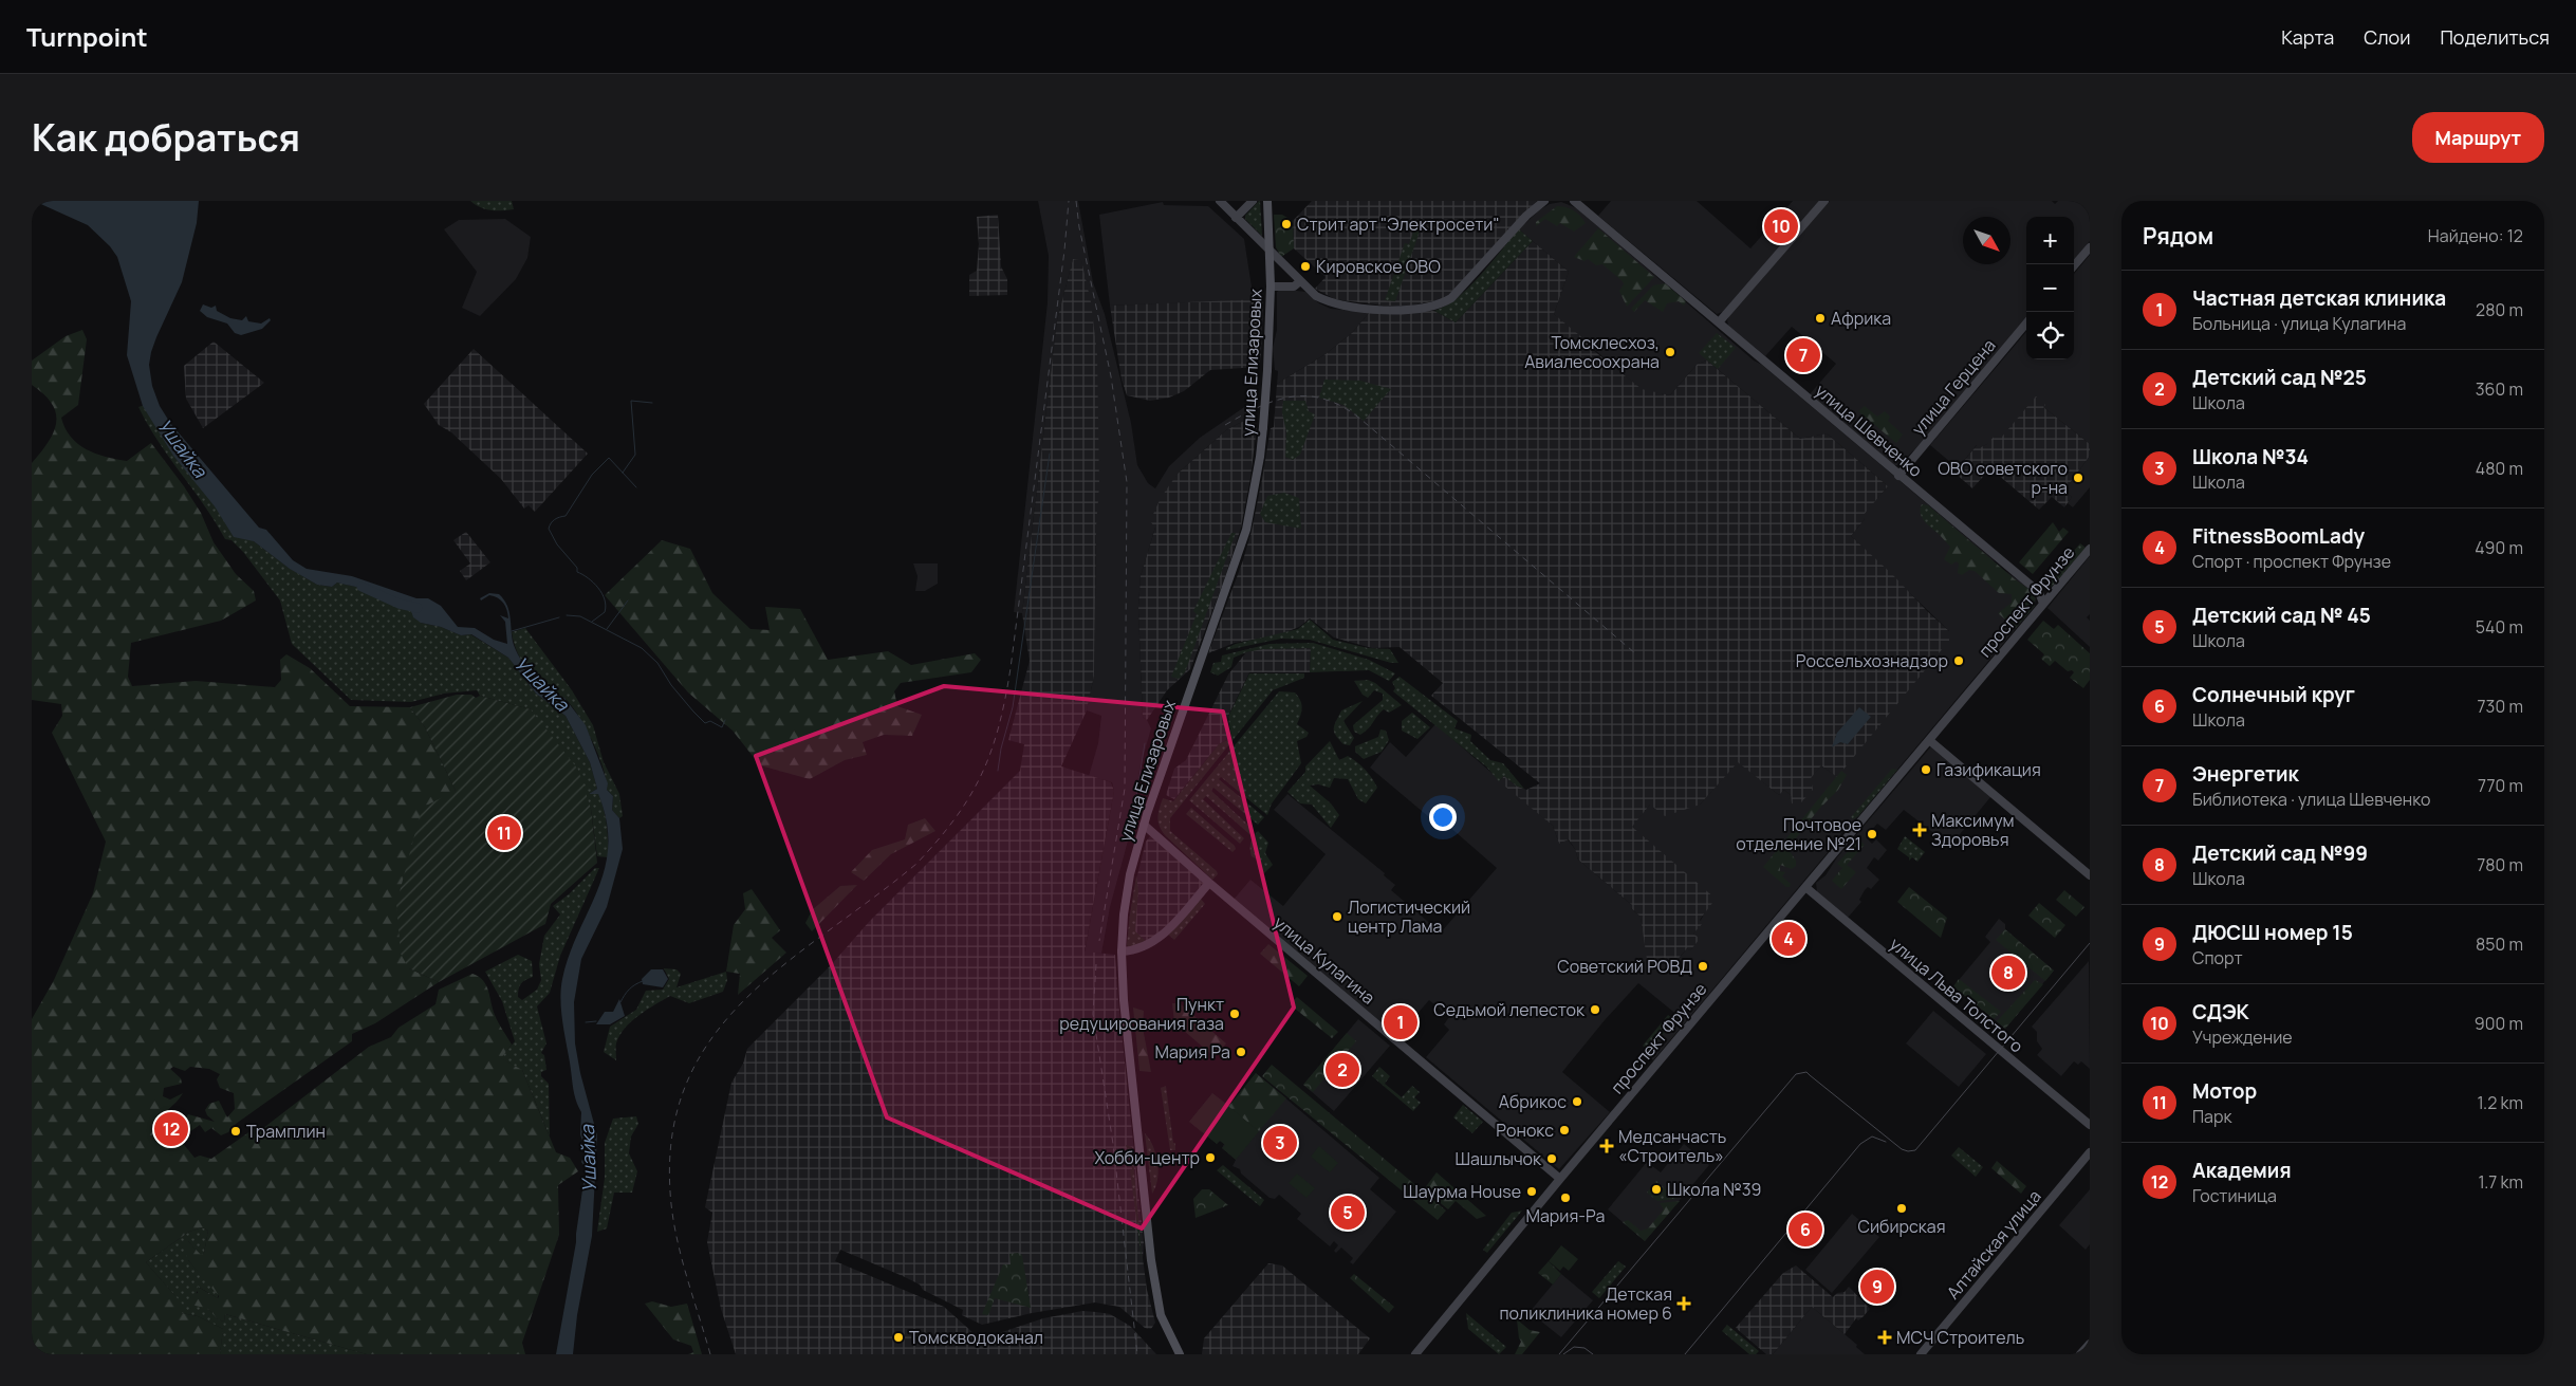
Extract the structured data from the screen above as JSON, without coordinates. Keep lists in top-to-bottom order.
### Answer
{
  "streets": {
    "main road": ["улица Елизаровых"],
    "street": [
      "улица Герцена",
      "улица Шевченко",
      "проспект Фрунзе",
      "улица Кулагина",
      "улица Льва Толстого",
      "Алтайская улица"
    ]
  },
  "crossings": [
    ["улица Елизаровых", "улица Кулагина"],
    ["улица Герцена", "улица Шевченко"],
    ["улица Шевченко", "проспект Фрунзе"],
    ["проспект Фрунзе", "улица Кулагина"],
    ["проспект Фрунзе", "улица Льва Толстого"]
  ],
  "water": ["Ушайка"],
  "places": {
    "other": [
      "Стрит арт \"Электросети\"",
      "Кировское ОВО",
      "Африка",
      "Томсклесхоз, Авиалесоохрана",
      "ОВО советского р-на",
      "Россельхознадзор",
      "Газификация",
      "Почтовое отделение №21",
      "Логистический центр Лама",
      "Советский РОВД",
      "Седьмой лепесток",
      "Пункт редуцирования газа",
      "Мария Ра",
      "Абрикос",
      "Ронокс",
      "Трамплин",
      "Хобби-центр",
      "Шашлычок",
      "Школа №39",
      "Шаурма House",
      "Мария-Ра",
      "Сибирская",
      "Томскводоканал"
    ],
    "health": [
      "Максимум Здоровья",
      "Медсанчасть «Строитель»",
      "Детская поликлиника номер 6",
      "МСЧ Строитель"
    ]
  },
  "north": "bottom right",
  "page": {
    "header": "Turnpoint",
    "nav": ["Карта", "Слои", "Поделиться"],
    "title": "Как добраться",
    "buttons": "Маршрут",
    "heading": ["Рядом", "Найдено: 12"],
    "pins": [
      "10",
      "7",
      "11",
      "4",
      "8",
      "1",
      "2",
      "12",
      "3",
      "5",
      "6",
      "9"
    ],
    "map_buttons": ["+", "−"],
    "list": [
      {
        "mark": "1",
        "name": "Частная детская клиника",
        "note": "Больница · улица Кулагина",
        "value": "280 m"
      },
      {
        "mark": "2",
        "name": "Детский сад №25",
        "note": "Школа",
        "value": "360 m"
      },
      {
        "mark": "3",
        "name": "Школа №34",
        "note": "Школа",
        "value": "480 m"
      },
      {
        "mark": "4",
        "name": "FitnessBoomLady",
        "note": "Спорт · проспект Фрунзе",
        "value": "490 m"
      },
      {
        "mark": "5",
        "name": "Детский сад № 45",
        "note": "Школа",
        "value": "540 m"
      },
      {
        "mark": "6",
        "name": "Солнечный круг",
        "note": "Школа",
        "value": "730 m"
      },
      {
        "mark": "7",
        "name": "Энергетик",
        "note": "Библиотека · улица Шевченко",
        "value": "770 m"
      },
      {
        "mark": "8",
        "name": "Детский сад №99",
        "note": "Школа",
        "value": "780 m"
      },
      {
        "mark": "9",
        "name": "ДЮСШ номер 15",
        "note": "Спорт",
        "value": "850 m"
      },
      {
        "mark": "10",
        "name": "СДЭК",
        "note": "Учреждение",
        "value": "900 m"
      },
      {
        "mark": "11",
        "name": "Мотор",
        "note": "Парк",
        "value": "1.2 km"
      },
      {
        "mark": "12",
        "name": "Академия",
        "note": "Гостиница",
        "value": "1.7 km"
      }
    ]
  }
}
